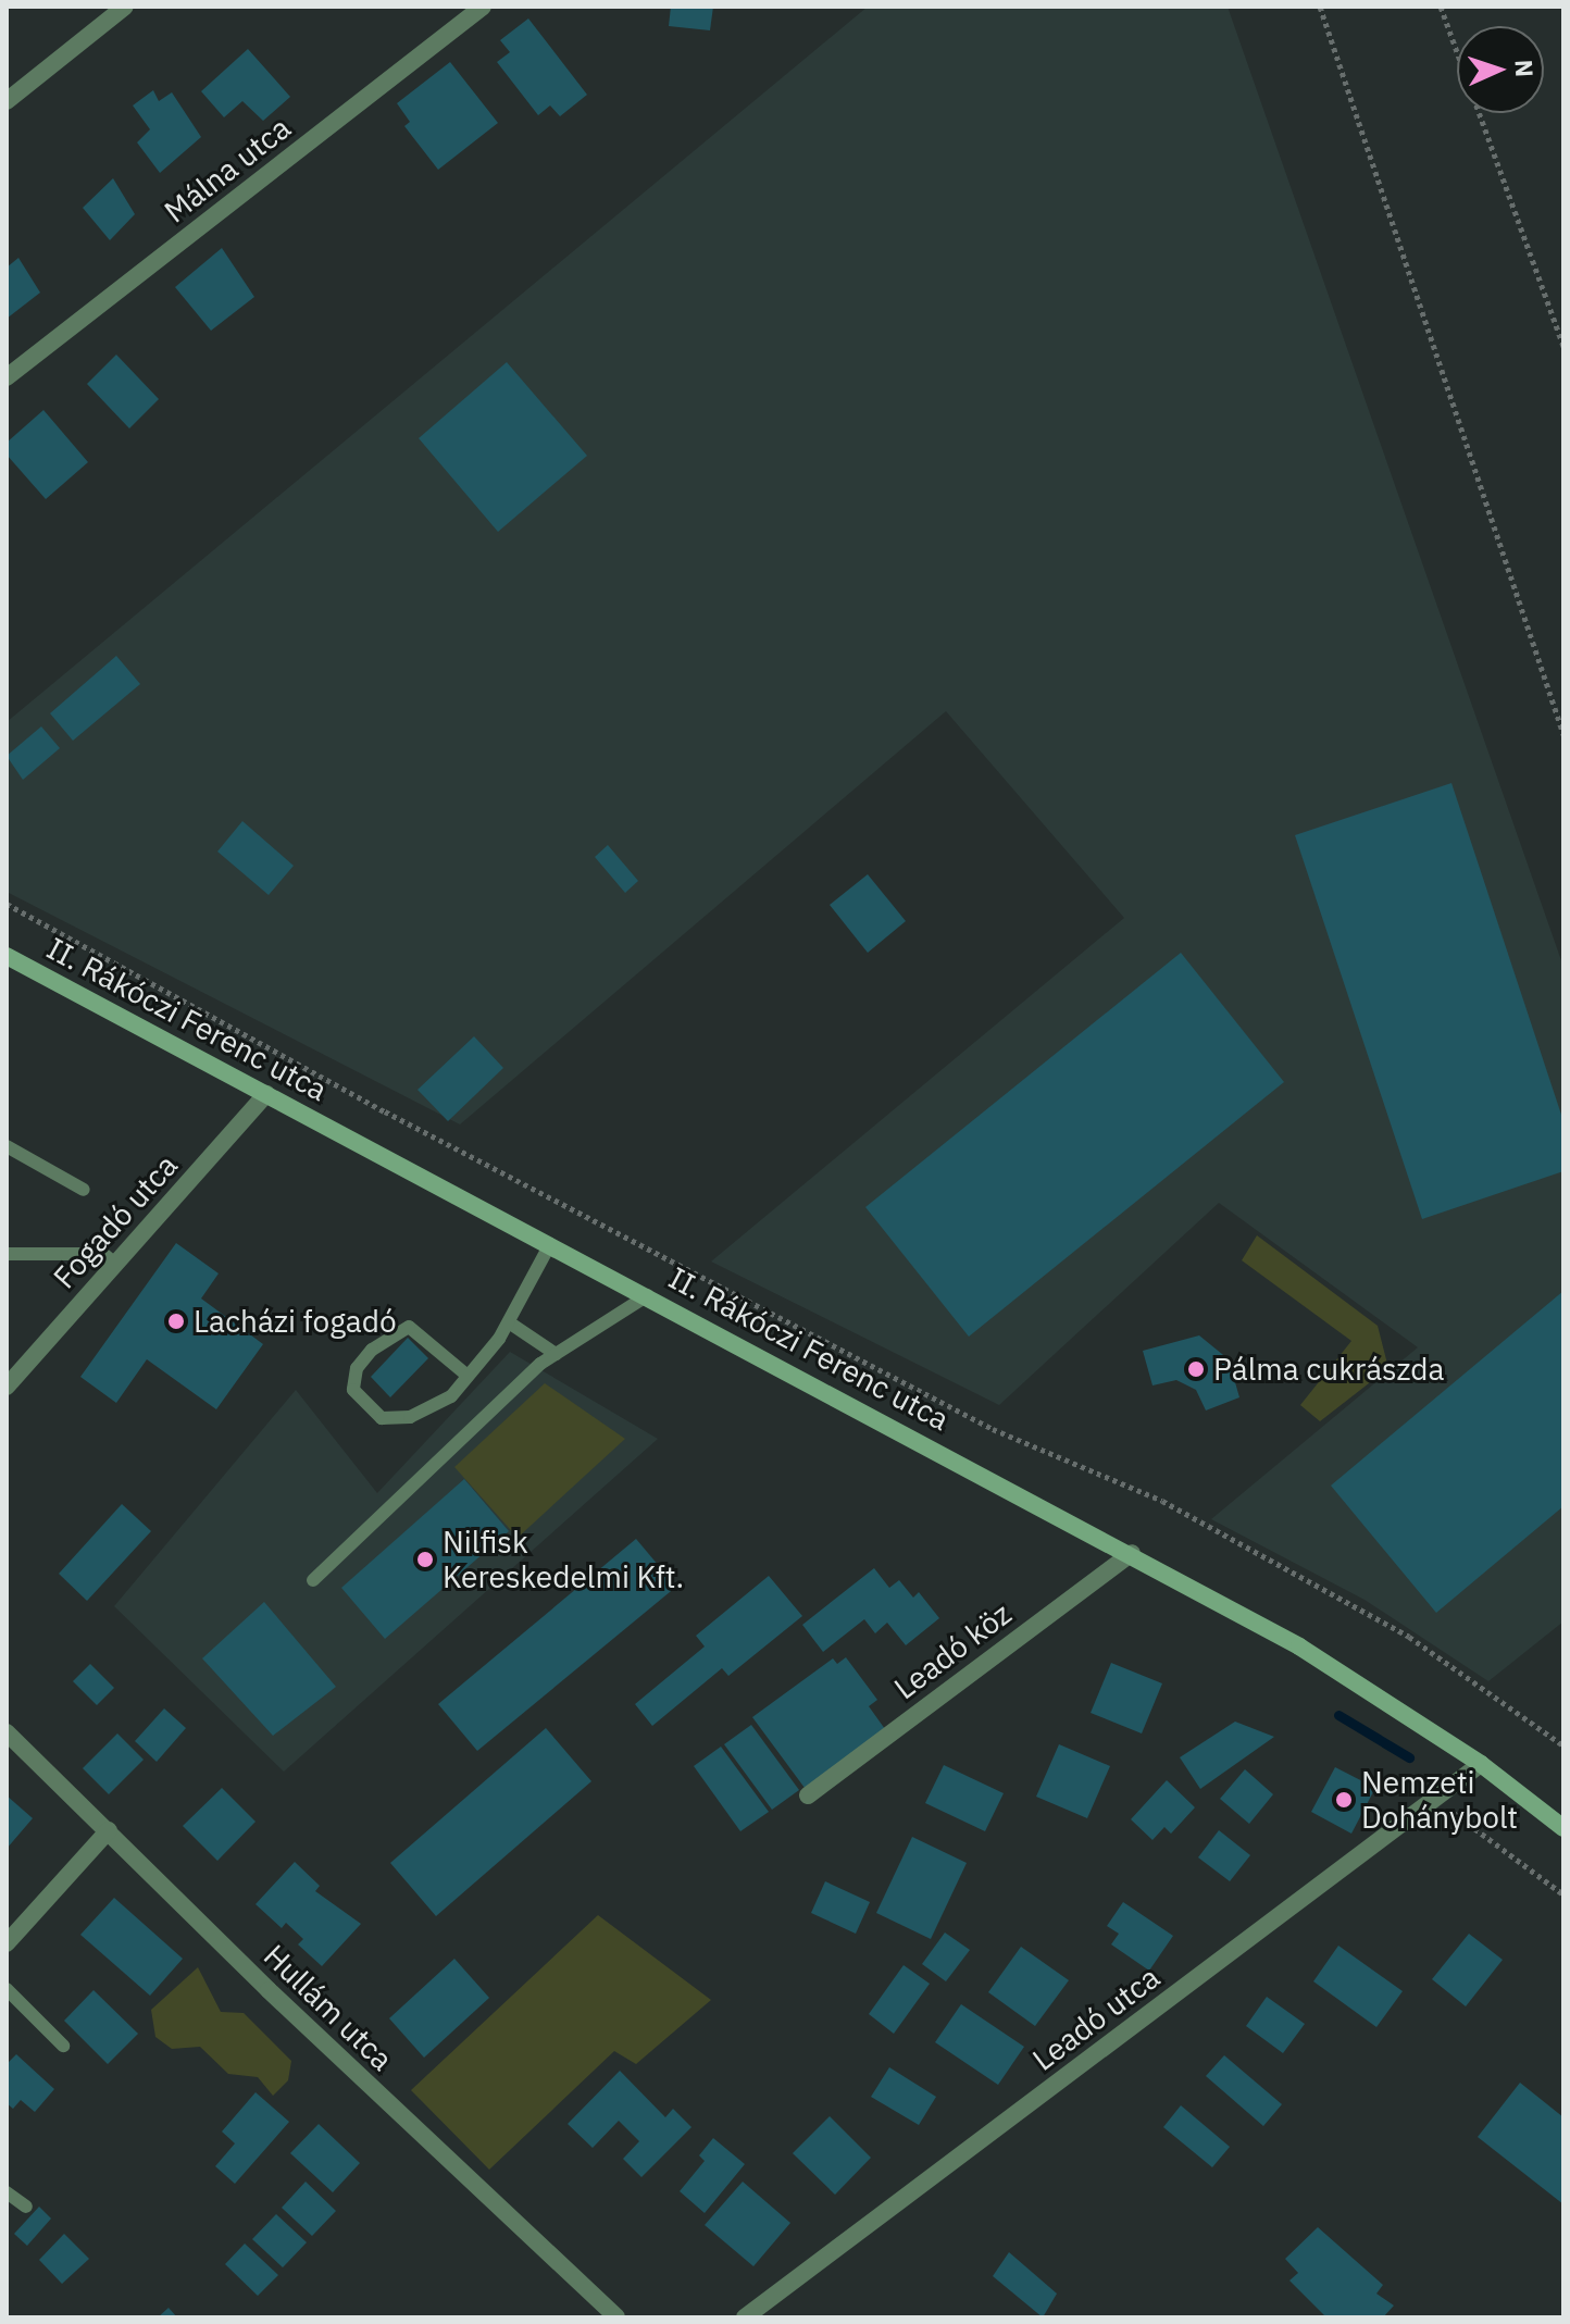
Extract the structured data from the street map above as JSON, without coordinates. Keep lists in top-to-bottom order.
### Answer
{
  "streets": {
    "main road": ["II. Rákóczi Ferenc utca"],
    "street": [
      "Málna utca",
      "Fogadó utca",
      "Leadó köz",
      "Hullám utca",
      "Leadó utca"
    ]
  },
  "crossings": [
    ["II. Rákóczi Ferenc utca", "Fogadó utca"],
    ["II. Rákóczi Ferenc utca", "Leadó köz"],
    ["II. Rákóczi Ferenc utca", "Leadó utca"]
  ],
  "places": [
    "Lacházi fogadó",
    "Pálma cukrászda",
    "Nilfisk Kereskedelmi Kft.",
    "Nemzeti Dohánybolt"
  ],
  "north": "right"
}
